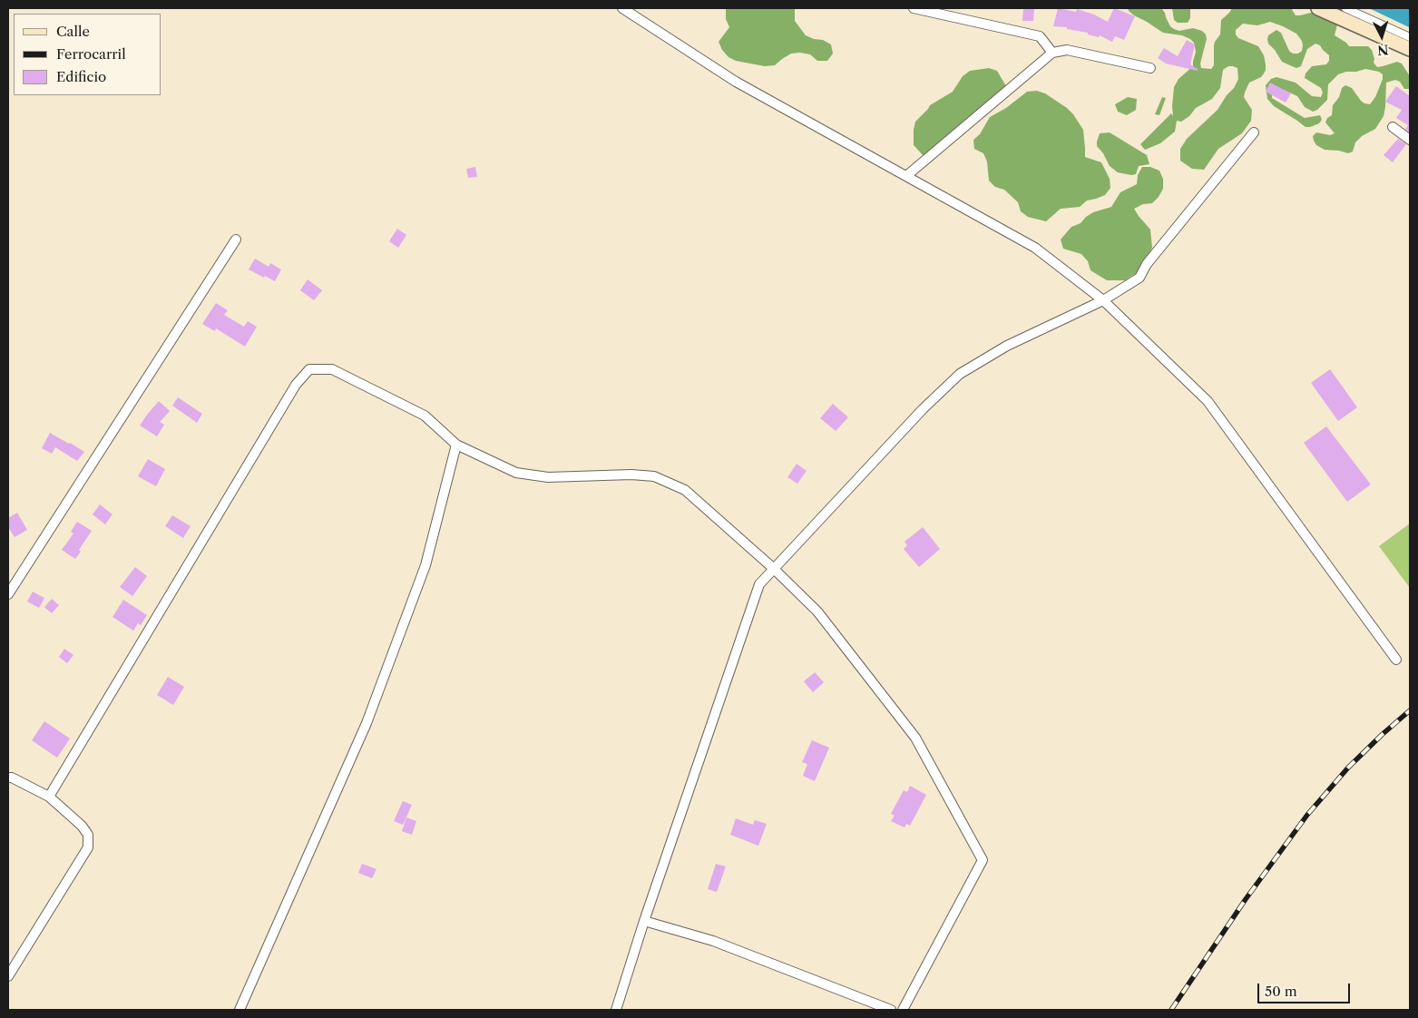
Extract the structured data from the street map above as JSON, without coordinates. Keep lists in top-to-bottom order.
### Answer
{
  "legend": ["Calle", "Ferrocarril", "Edificio"],
  "scale_bar": "50 m",
  "north": "bottom"
}
